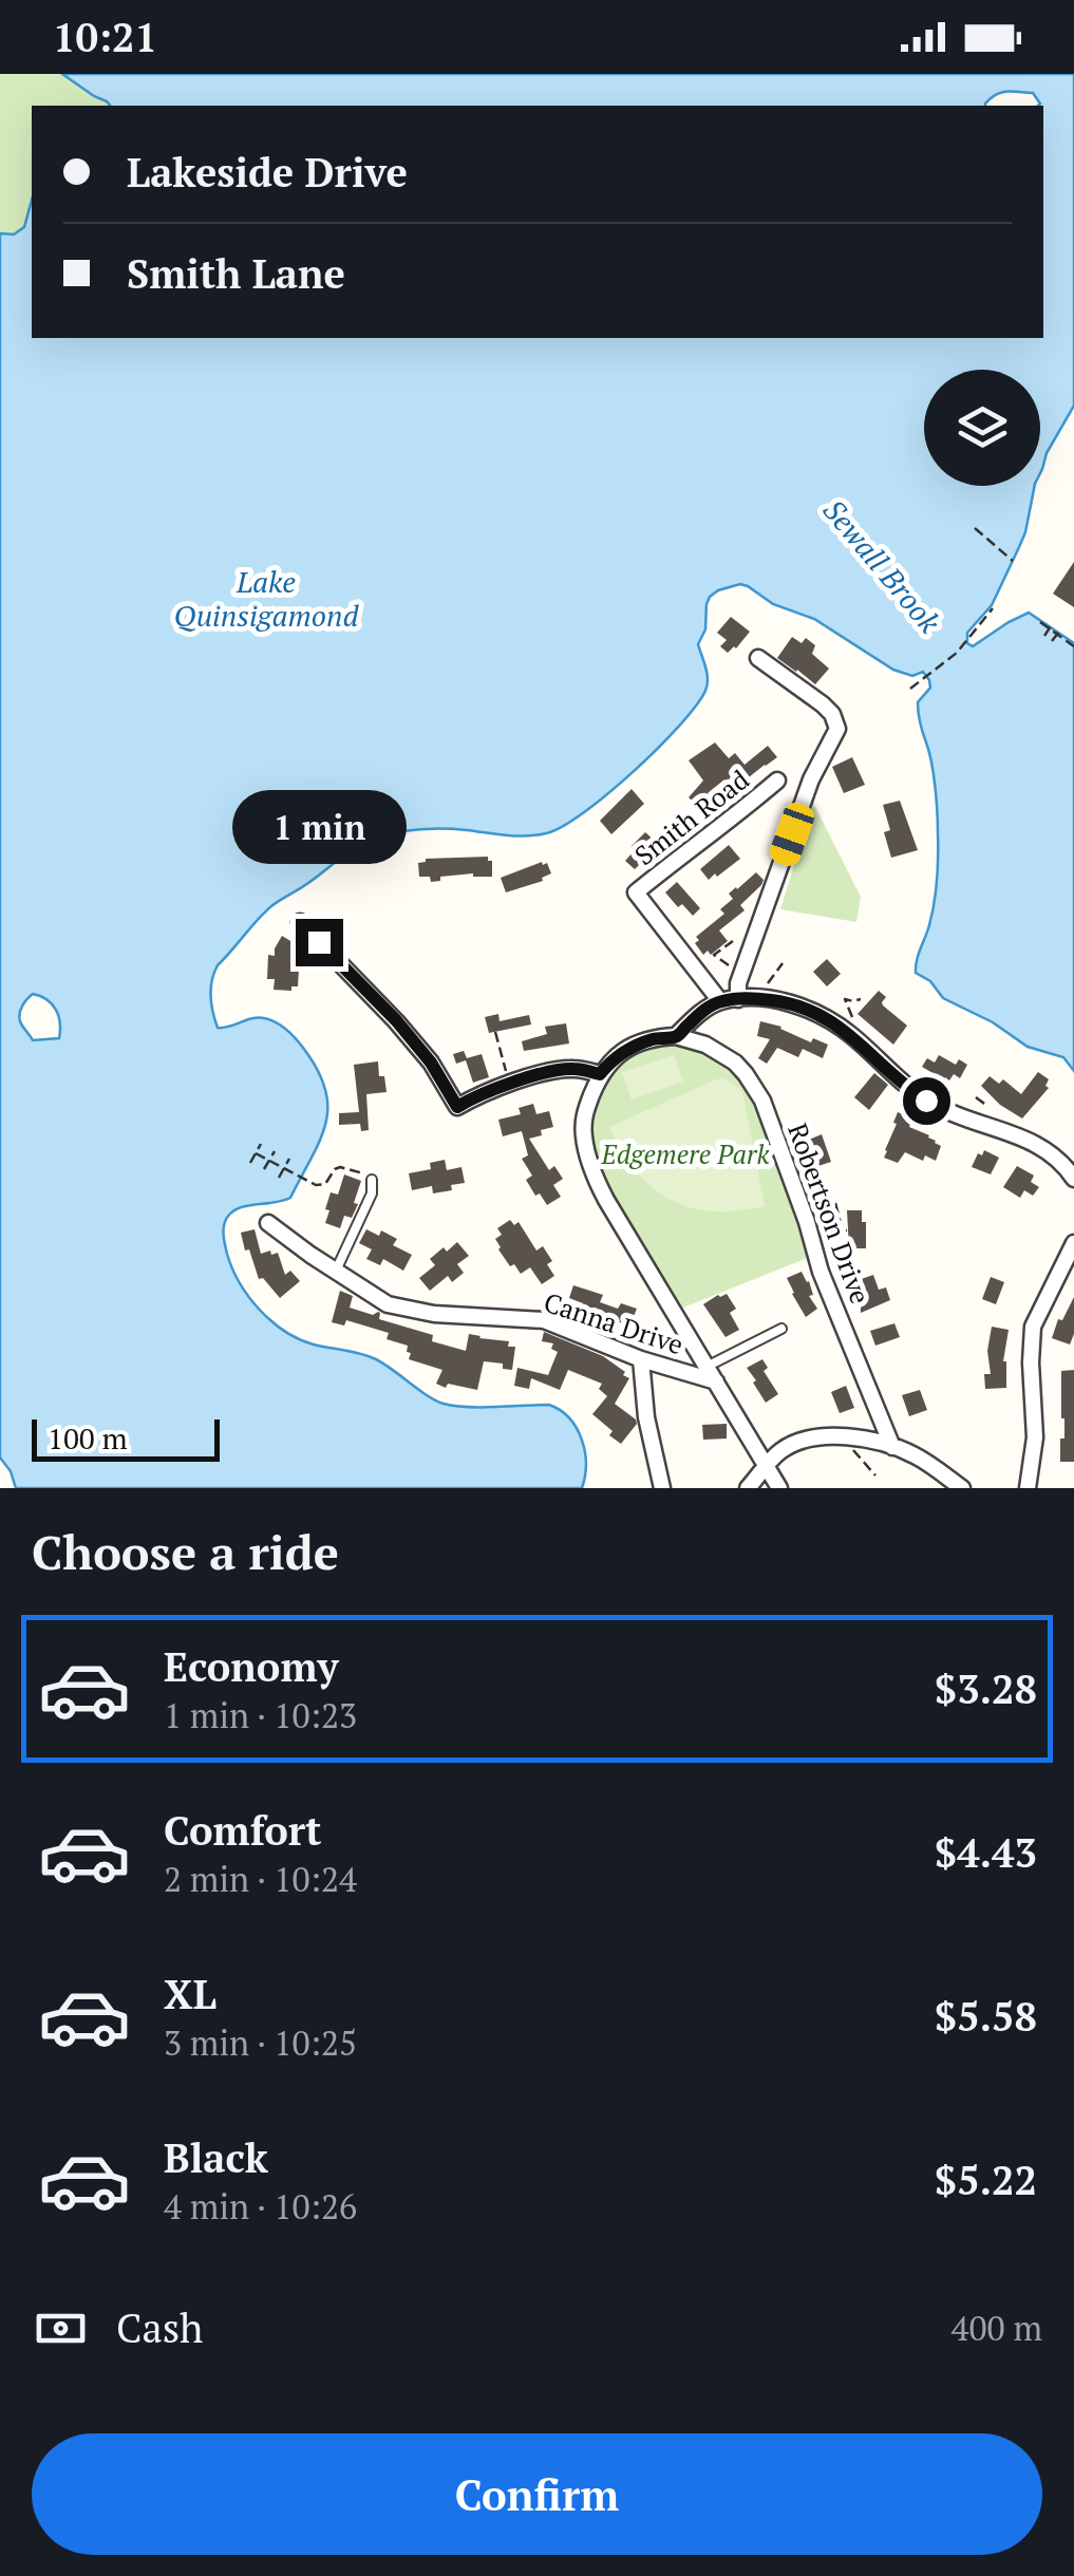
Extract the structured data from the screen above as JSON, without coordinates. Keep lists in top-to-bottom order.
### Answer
{
  "streets": {
    "street": ["Smith Road", "Robertson Drive", "Canna Drive"]
  },
  "water": ["Sewall Brook", "Lake Quinsigamond"],
  "parks": ["Edgemere Park"],
  "scale_bar": "100 m",
  "page": {
    "status": "10:21",
    "banner": ["Lakeside Drive", "Smith Lane"],
    "bubble": "1 min",
    "scale": "100 m",
    "heading": "Choose a ride",
    "list": [
      {
        "name": "Economy",
        "note": "1 min · 10:23",
        "value": "$3.28"
      },
      {
        "name": "Comfort",
        "note": "2 min · 10:24",
        "value": "$4.43"
      },
      {
        "name": "XL",
        "note": "3 min · 10:25",
        "value": "$5.58"
      },
      {
        "name": "Black",
        "note": "4 min · 10:26",
        "value": "$5.22"
      }
    ],
    "pay": ["Cash", "400 m"],
    "buttons": "Confirm"
  }
}
